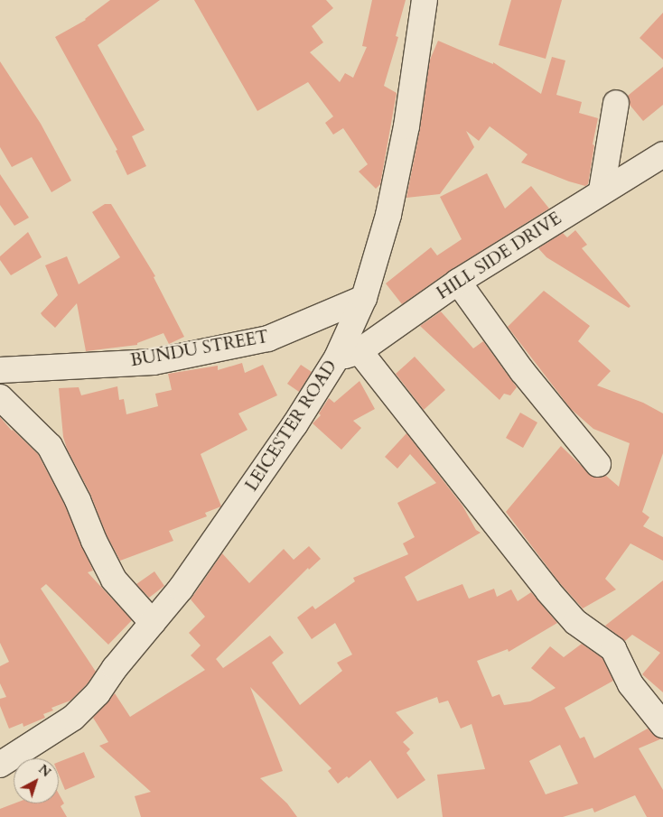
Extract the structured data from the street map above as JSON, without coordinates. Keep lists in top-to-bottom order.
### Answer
{
  "streets": {
    "street": ["HILL SIDE DRIVE", "BUNDU STREET", "LEICESTER ROAD"]
  },
  "crossings": [
    ["HILL SIDE DRIVE", "LEICESTER ROAD"],
    ["BUNDU STREET", "LEICESTER ROAD"]
  ],
  "north": "top right"
}
